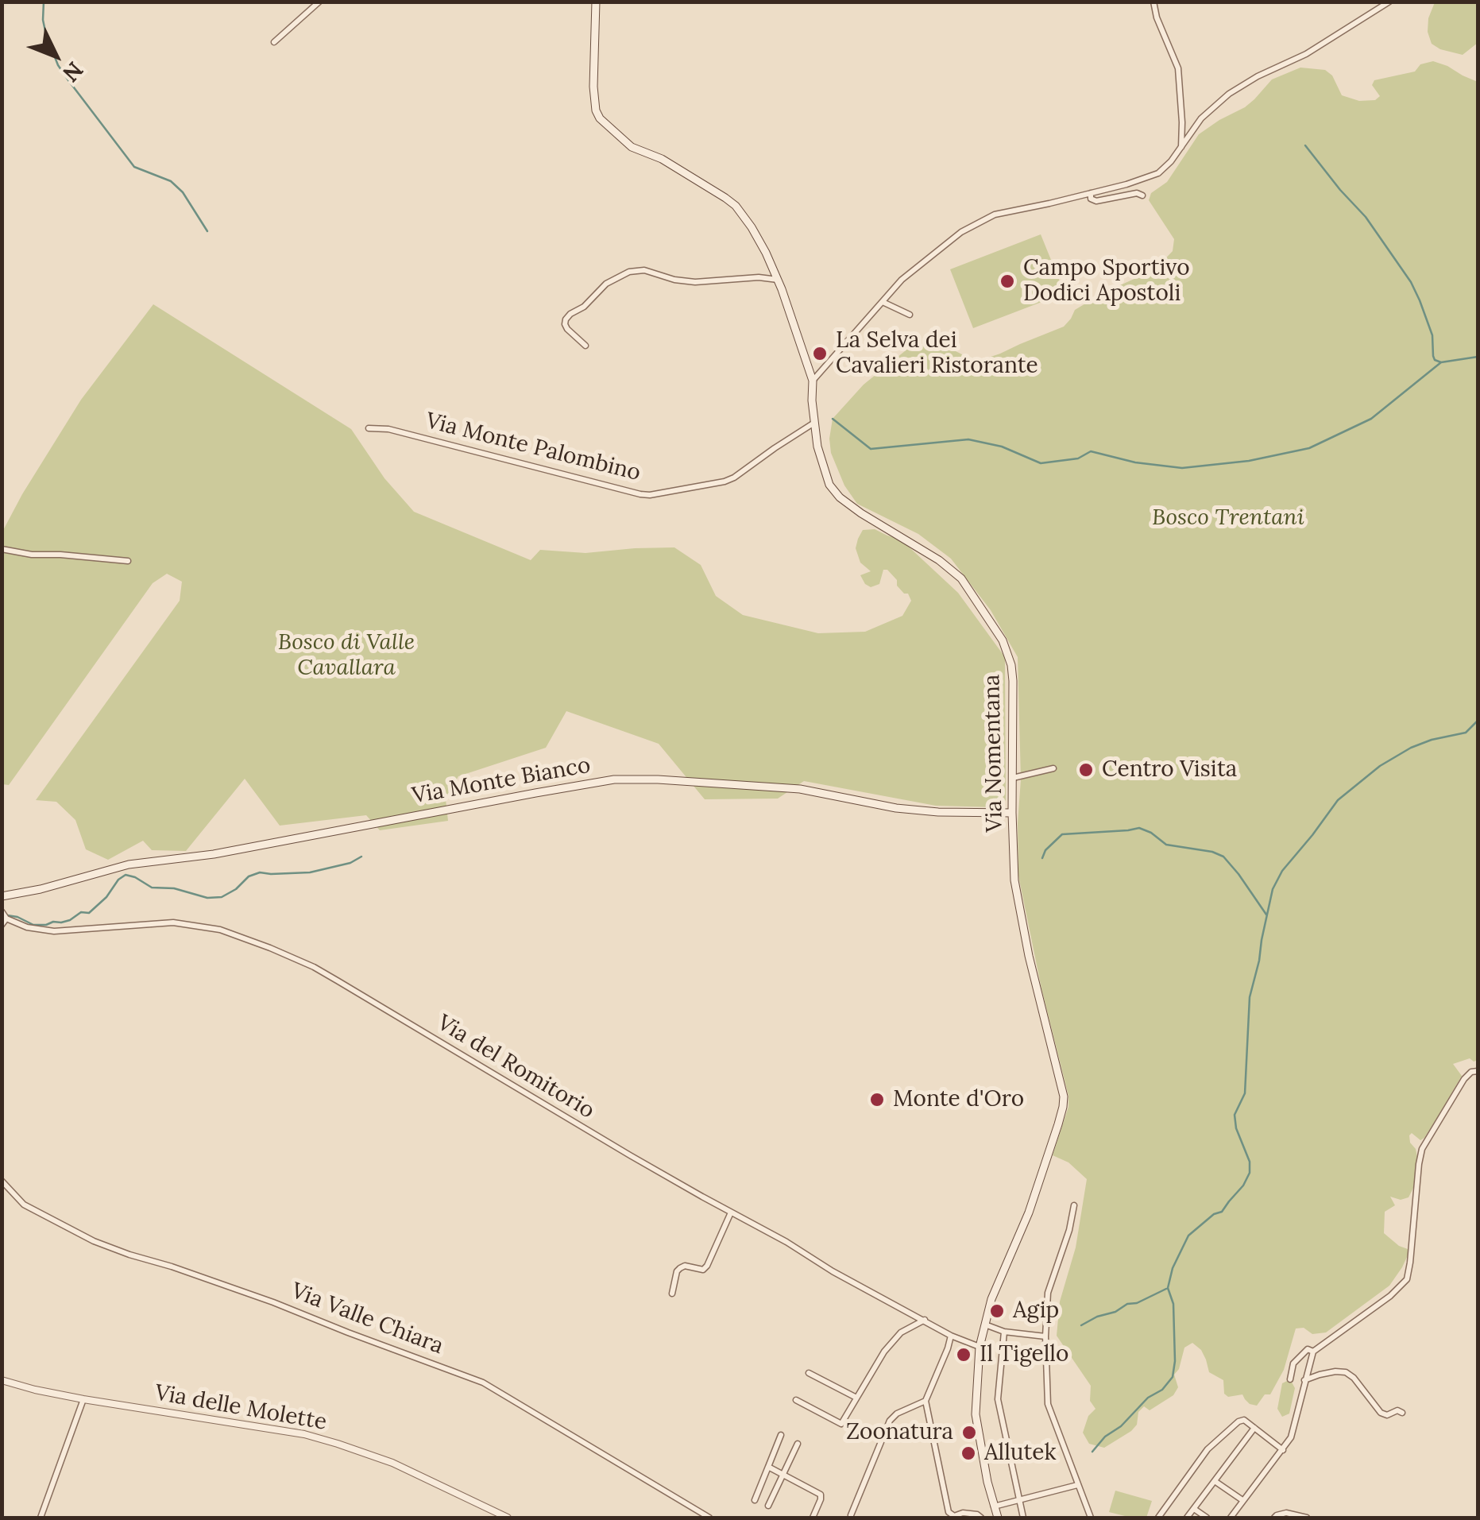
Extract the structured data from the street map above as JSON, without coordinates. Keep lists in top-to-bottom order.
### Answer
{
  "streets": {
    "main road": ["Via Nomentana", "Via Monte Bianco"],
    "street": [
      "Via Monte Palombino",
      "Via del Romitorio",
      "Via Valle Chiara",
      "Via delle Molette"
    ]
  },
  "crossings": [
    ["Via Monte Palombino", "Via Nomentana"],
    ["Via Nomentana", "Via Monte Bianco"],
    ["Via Nomentana", "Via del Romitorio"]
  ],
  "parks": ["Bosco Trentani", "Bosco di Valle Cavallara"],
  "places": [
    "Campo Sportivo Dodici Apostoli",
    "La Selva dei Cavalieri Ristorante",
    "Centro Visita",
    "Monte d'Oro",
    "Agip",
    "Il Tigello",
    "Zoonatura",
    "Allutek"
  ],
  "north": "bottom right"
}
